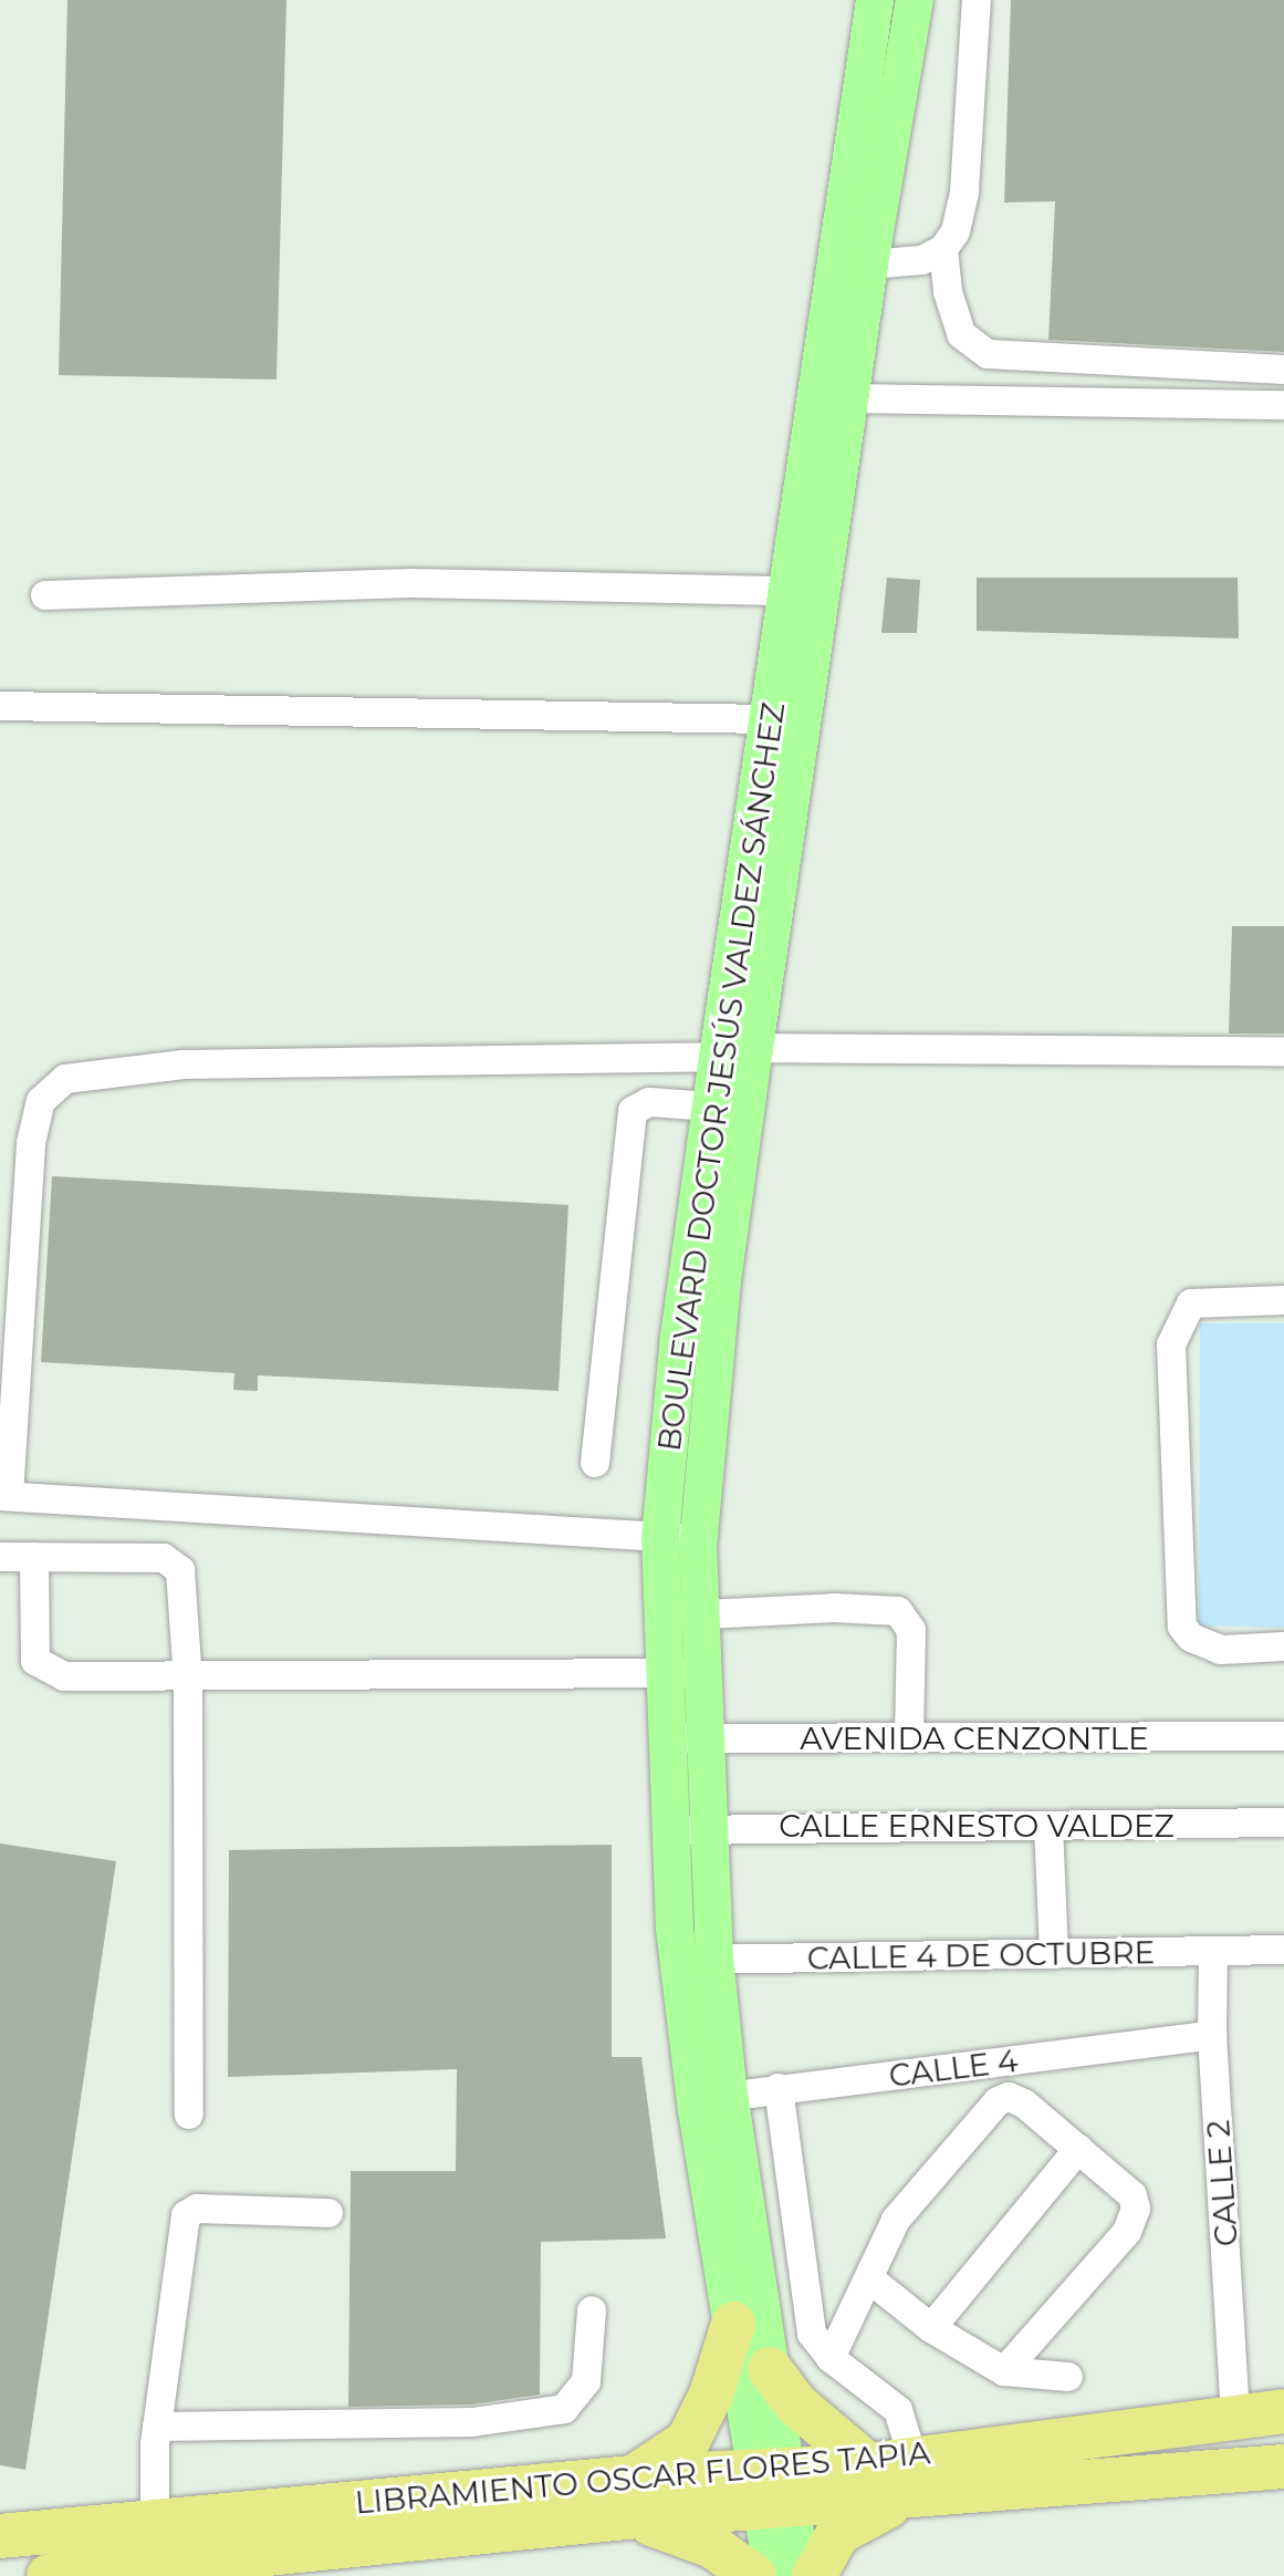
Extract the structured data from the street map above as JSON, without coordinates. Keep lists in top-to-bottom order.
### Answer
{
  "streets": {
    "highway": ["LIBRAMIENTO OSCAR FLORES TAPIA"],
    "main road": ["BOULEVARD DOCTOR JESÚS VALDEZ SÁNCHEZ"],
    "street": [
      "AVENIDA CENZONTLE",
      "CALLE ERNESTO VALDEZ",
      "CALLE 4 DE OCTUBRE",
      "CALLE 4",
      "CALLE 2"
    ]
  },
  "crossings": [
    ["BOULEVARD DOCTOR JESÚS VALDEZ SÁNCHEZ", "AVENIDA CENZONTLE"],
    ["BOULEVARD DOCTOR JESÚS VALDEZ SÁNCHEZ", "CALLE ERNESTO VALDEZ"],
    ["BOULEVARD DOCTOR JESÚS VALDEZ SÁNCHEZ", "CALLE 4 DE OCTUBRE"],
    ["BOULEVARD DOCTOR JESÚS VALDEZ SÁNCHEZ", "CALLE 4"],
    ["BOULEVARD DOCTOR JESÚS VALDEZ SÁNCHEZ", "LIBRAMIENTO OSCAR FLORES TAPIA"],
    ["CALLE 4 DE OCTUBRE", "CALLE 2"],
    ["CALLE 4", "CALLE 2"],
    ["CALLE 2", "LIBRAMIENTO OSCAR FLORES TAPIA"]
  ]
}
